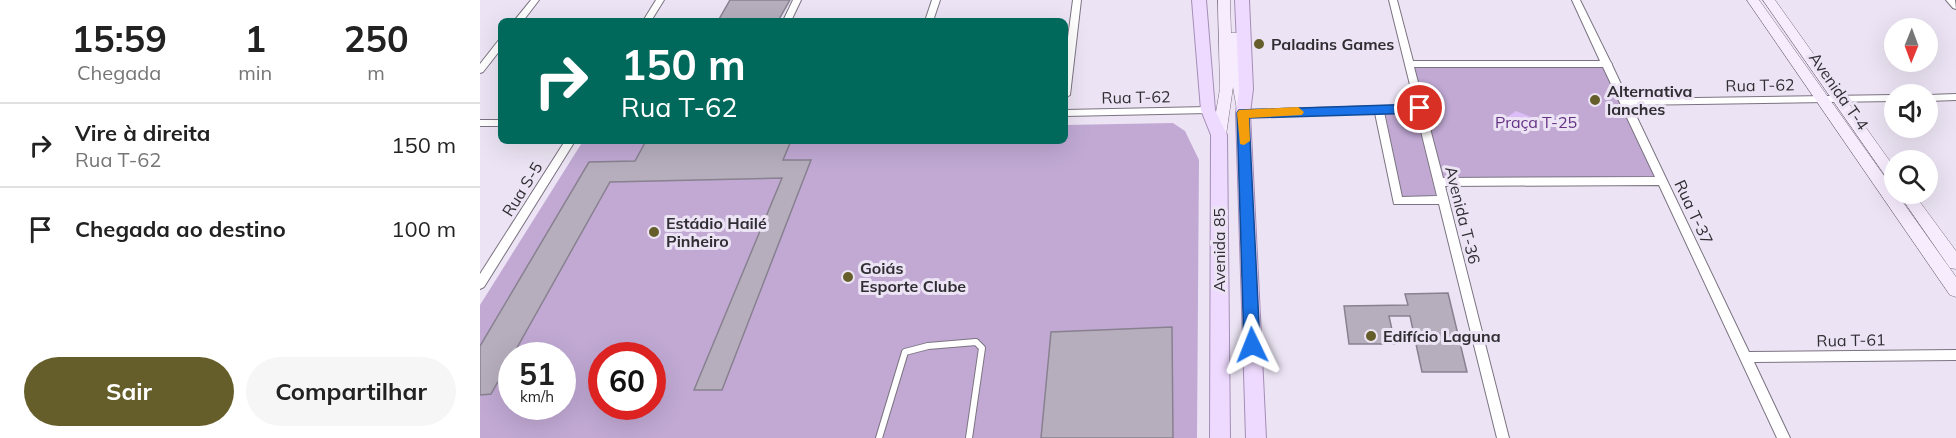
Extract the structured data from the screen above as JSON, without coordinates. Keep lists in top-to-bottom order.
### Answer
{
  "streets": {
    "main road": ["Avenida T-4", "Avenida 85"],
    "street": [
      "Rua T-62",
      "Rua S-5",
      "Rua T-37",
      "Avenida T-36",
      "Rua T-61"
    ]
  },
  "crossings": [
    ["Rua T-62", "Avenida T-4"],
    ["Rua T-62", "Rua T-37"],
    ["Rua T-62", "Avenida 85"],
    ["Rua T-37", "Rua T-61"]
  ],
  "parks": ["Praça T-25"],
  "places": [
    "Paladins Games",
    "Alternativa lanches",
    "Estádio Hailé Pinheiro",
    "Goiás Esporte Clube",
    "Edifício Laguna"
  ],
  "north": "bottom",
  "page": {
    "eta": [
      "15:59",
      "Chegada",
      "1",
      "min",
      "250",
      "m"
    ],
    "turn": ["150 m", "Rua T-62"],
    "list": [
      {
        "name": "Vire à direita",
        "note": "Rua T-62",
        "value": "150 m"
      },
      {
        "name": "Chegada ao destino",
        "value": "100 m"
      }
    ],
    "speed": "51 km/h",
    "limit": "60",
    "buttons": ["Sair", "Compartilhar"]
  }
}
